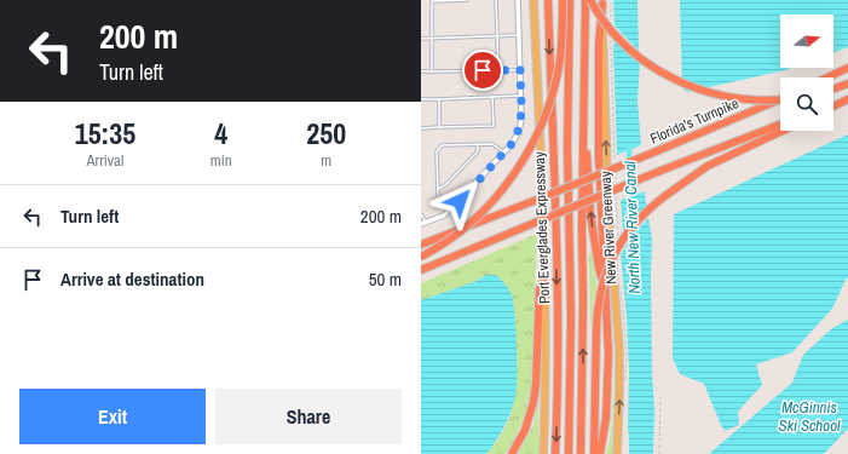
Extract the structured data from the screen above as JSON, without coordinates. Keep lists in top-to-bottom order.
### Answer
{
  "streets": {
    "highway": ["Florida's Turnpike", "Port Everglades Expressway"],
    "path": ["New River Greenway"]
  },
  "water": ["North New River Canal", "McGinnis Ski School"],
  "north": "right",
  "page": {
    "turn": ["200 m", "Turn left"],
    "eta": [
      "15:35",
      "Arrival",
      "4",
      "min",
      "250",
      "m"
    ],
    "list": [
      {
        "name": "Turn left",
        "value": "200 m"
      },
      {
        "name": "Arrive at destination",
        "value": "50 m"
      }
    ],
    "buttons": ["Exit", "Share"]
  }
}
